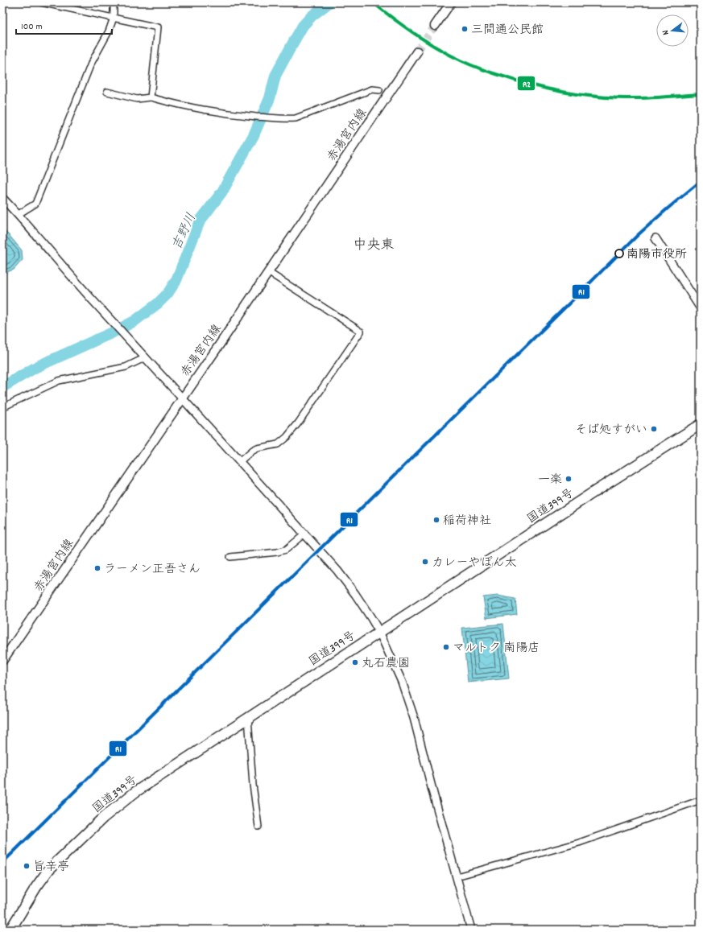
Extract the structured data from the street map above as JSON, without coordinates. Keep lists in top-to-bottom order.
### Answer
{
  "streets": {
    "highway": ["国道399号"],
    "main road": ["赤湯宮内線"]
  },
  "districts": ["中央東"],
  "water": ["吉野川"],
  "places": [
    "三間通公民館",
    "南陽市役所",
    "そば処すがい",
    "一楽",
    "稲荷神社",
    "カレーやぽん太",
    "ラーメン正吾さん",
    "マルトク 南陽店",
    "丸石農園",
    "旨辛亭"
  ],
  "lines": ["transit line R2", "transit line R1"],
  "scale_bar": "100 m",
  "north": "left"
}
